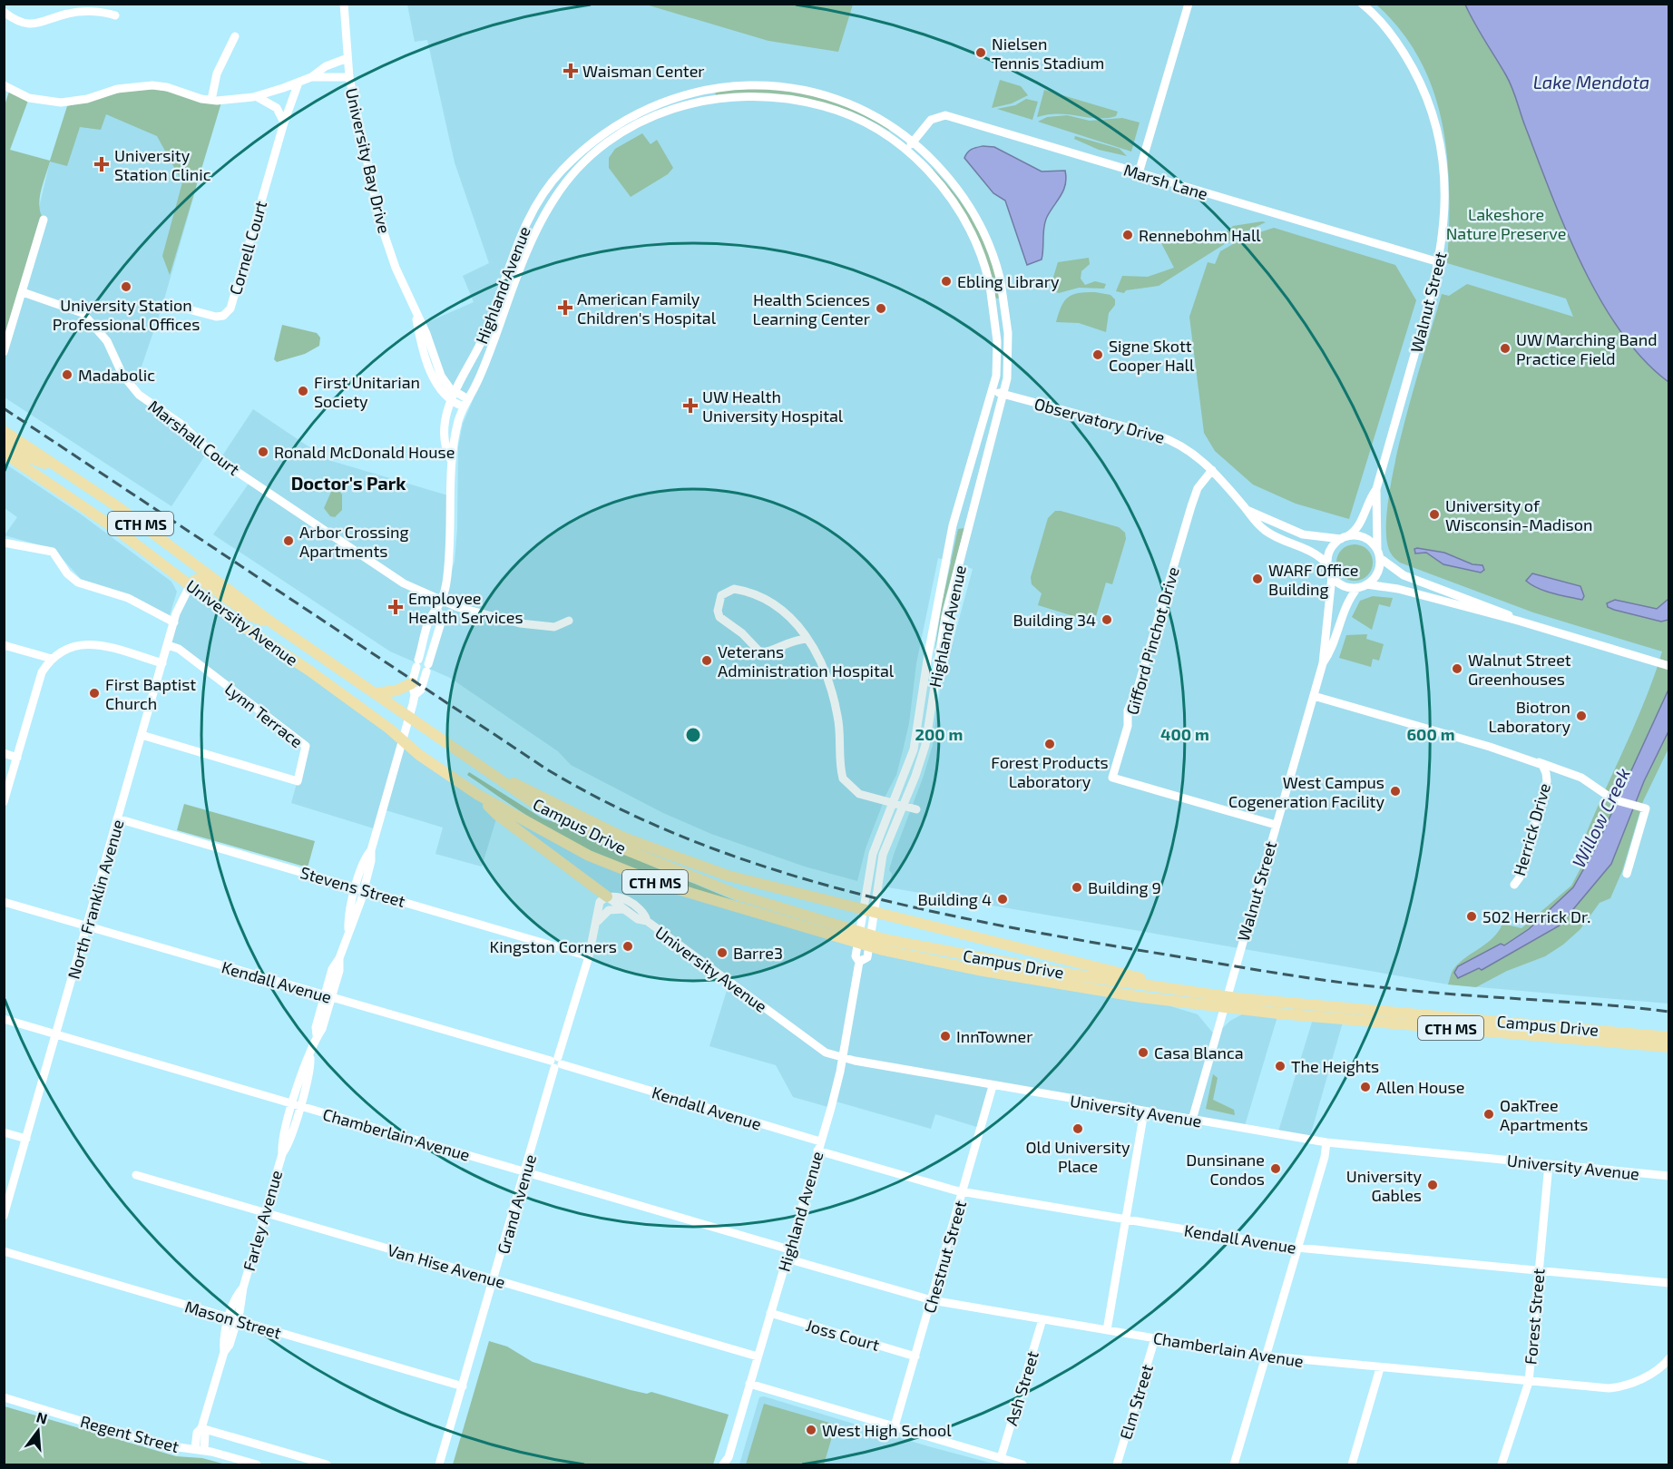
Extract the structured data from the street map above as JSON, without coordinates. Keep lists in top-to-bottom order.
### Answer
{
  "streets": {
    "main road": ["CTH MS", "University Avenue", "Campus Drive"],
    "street": [
      "University Bay Drive",
      "Marsh Lane",
      "Cornell Court",
      "Highland Avenue",
      "Walnut Street",
      "Observatory Drive",
      "Marshall Court",
      "Gifford Pinchot Drive",
      "Lynn Terrace",
      "Herrick Drive",
      "Stevens Street",
      "North Franklin Avenue",
      "Kendall Avenue",
      "Chamberlain Avenue",
      "Grand Avenue",
      "Farley Avenue",
      "Chestnut Street",
      "Van Hise Avenue",
      "Forest Street",
      "Mason Street",
      "Joss Court",
      "Ash Street",
      "Elm Street",
      "Regent Street"
    ]
  },
  "crossings": [
    ["University Bay Drive", "Highland Avenue"],
    ["Marsh Lane", "Highland Avenue"],
    ["Marsh Lane", "Walnut Street"],
    ["Highland Avenue", "Observatory Drive"],
    ["Highland Avenue", "University Avenue"],
    ["Highland Avenue", "Kendall Avenue"],
    ["Highland Avenue", "Chamberlain Avenue"],
    ["Highland Avenue", "Van Hise Avenue"],
    ["Highland Avenue", "Joss Court"],
    ["Walnut Street", "Observatory Drive"],
    ["Walnut Street", "University Avenue"],
    ["Walnut Street", "Gifford Pinchot Drive"],
    ["Observatory Drive", "Gifford Pinchot Drive"],
    ["University Avenue", "Campus Drive"],
    ["University Avenue", "North Franklin Avenue"],
    ["University Avenue", "Farley Avenue"],
    ["University Avenue", "Chestnut Street"],
    ["University Avenue", "Forest Street"],
    ["Lynn Terrace", "North Franklin Avenue"],
    ["Stevens Street", "North Franklin Avenue"],
    ["Stevens Street", "Grand Avenue"],
    ["Stevens Street", "Farley Avenue"],
    ["North Franklin Avenue", "Kendall Avenue"],
    ["North Franklin Avenue", "Chamberlain Avenue"],
    ["Kendall Avenue", "Grand Avenue"],
    ["Kendall Avenue", "Farley Avenue"],
    ["Kendall Avenue", "Chestnut Street"],
    ["Kendall Avenue", "Forest Street"],
    ["Chamberlain Avenue", "Grand Avenue"],
    ["Chamberlain Avenue", "Farley Avenue"],
    ["Chamberlain Avenue", "Chestnut Street"],
    ["Chamberlain Avenue", "Forest Street"],
    ["Chamberlain Avenue", "Ash Street"],
    ["Chamberlain Avenue", "Elm Street"],
    ["Grand Avenue", "Van Hise Avenue"],
    ["Grand Avenue", "Mason Street"],
    ["Farley Avenue", "Van Hise Avenue"],
    ["Farley Avenue", "Mason Street"],
    ["Farley Avenue", "Regent Street"],
    ["Chestnut Street", "Joss Court"]
  ],
  "districts": ["Doctor's Park"],
  "water": ["Lake Mendota", "Willow Creek"],
  "parks": ["Lakeshore Nature Preserve"],
  "places": {
    "other": [
      "Nielsen Tennis Stadium",
      "Rennebohm Hall",
      "Ebling Library",
      "University Station Professional Offices",
      "Health Sciences Learning Center",
      "UW Marching Band Practice Field",
      "Signe Skott Cooper Hall",
      "Madabolic",
      "First Unitarian Society",
      "Ronald McDonald House",
      "University of Wisconsin-Madison",
      "Arbor Crossing Apartments",
      "WARF Office Building",
      "Building 34",
      "Veterans Administration Hospital",
      "Walnut Street Greenhouses",
      "First Baptist Church",
      "Biotron Laboratory",
      "Forest Products Laboratory",
      "West Campus Cogeneration Facility",
      "Building 9",
      "Building 4",
      "502 Herrick Dr.",
      "Kingston Corners",
      "Barre3",
      "InnTowner",
      "Casa Blanca",
      "The Heights",
      "Allen House",
      "OakTree Apartments",
      "Old University Place",
      "Dunsinane Condos",
      "University Gables",
      "West High School"
    ],
    "health": [
      "Waisman Center",
      "University Station Clinic",
      "American Family Children's Hospital",
      "UW Health University Hospital",
      "Employee Health Services"
    ]
  },
  "north": "top",
  "rings": ["200 m", "400 m", "600 m"]
}
